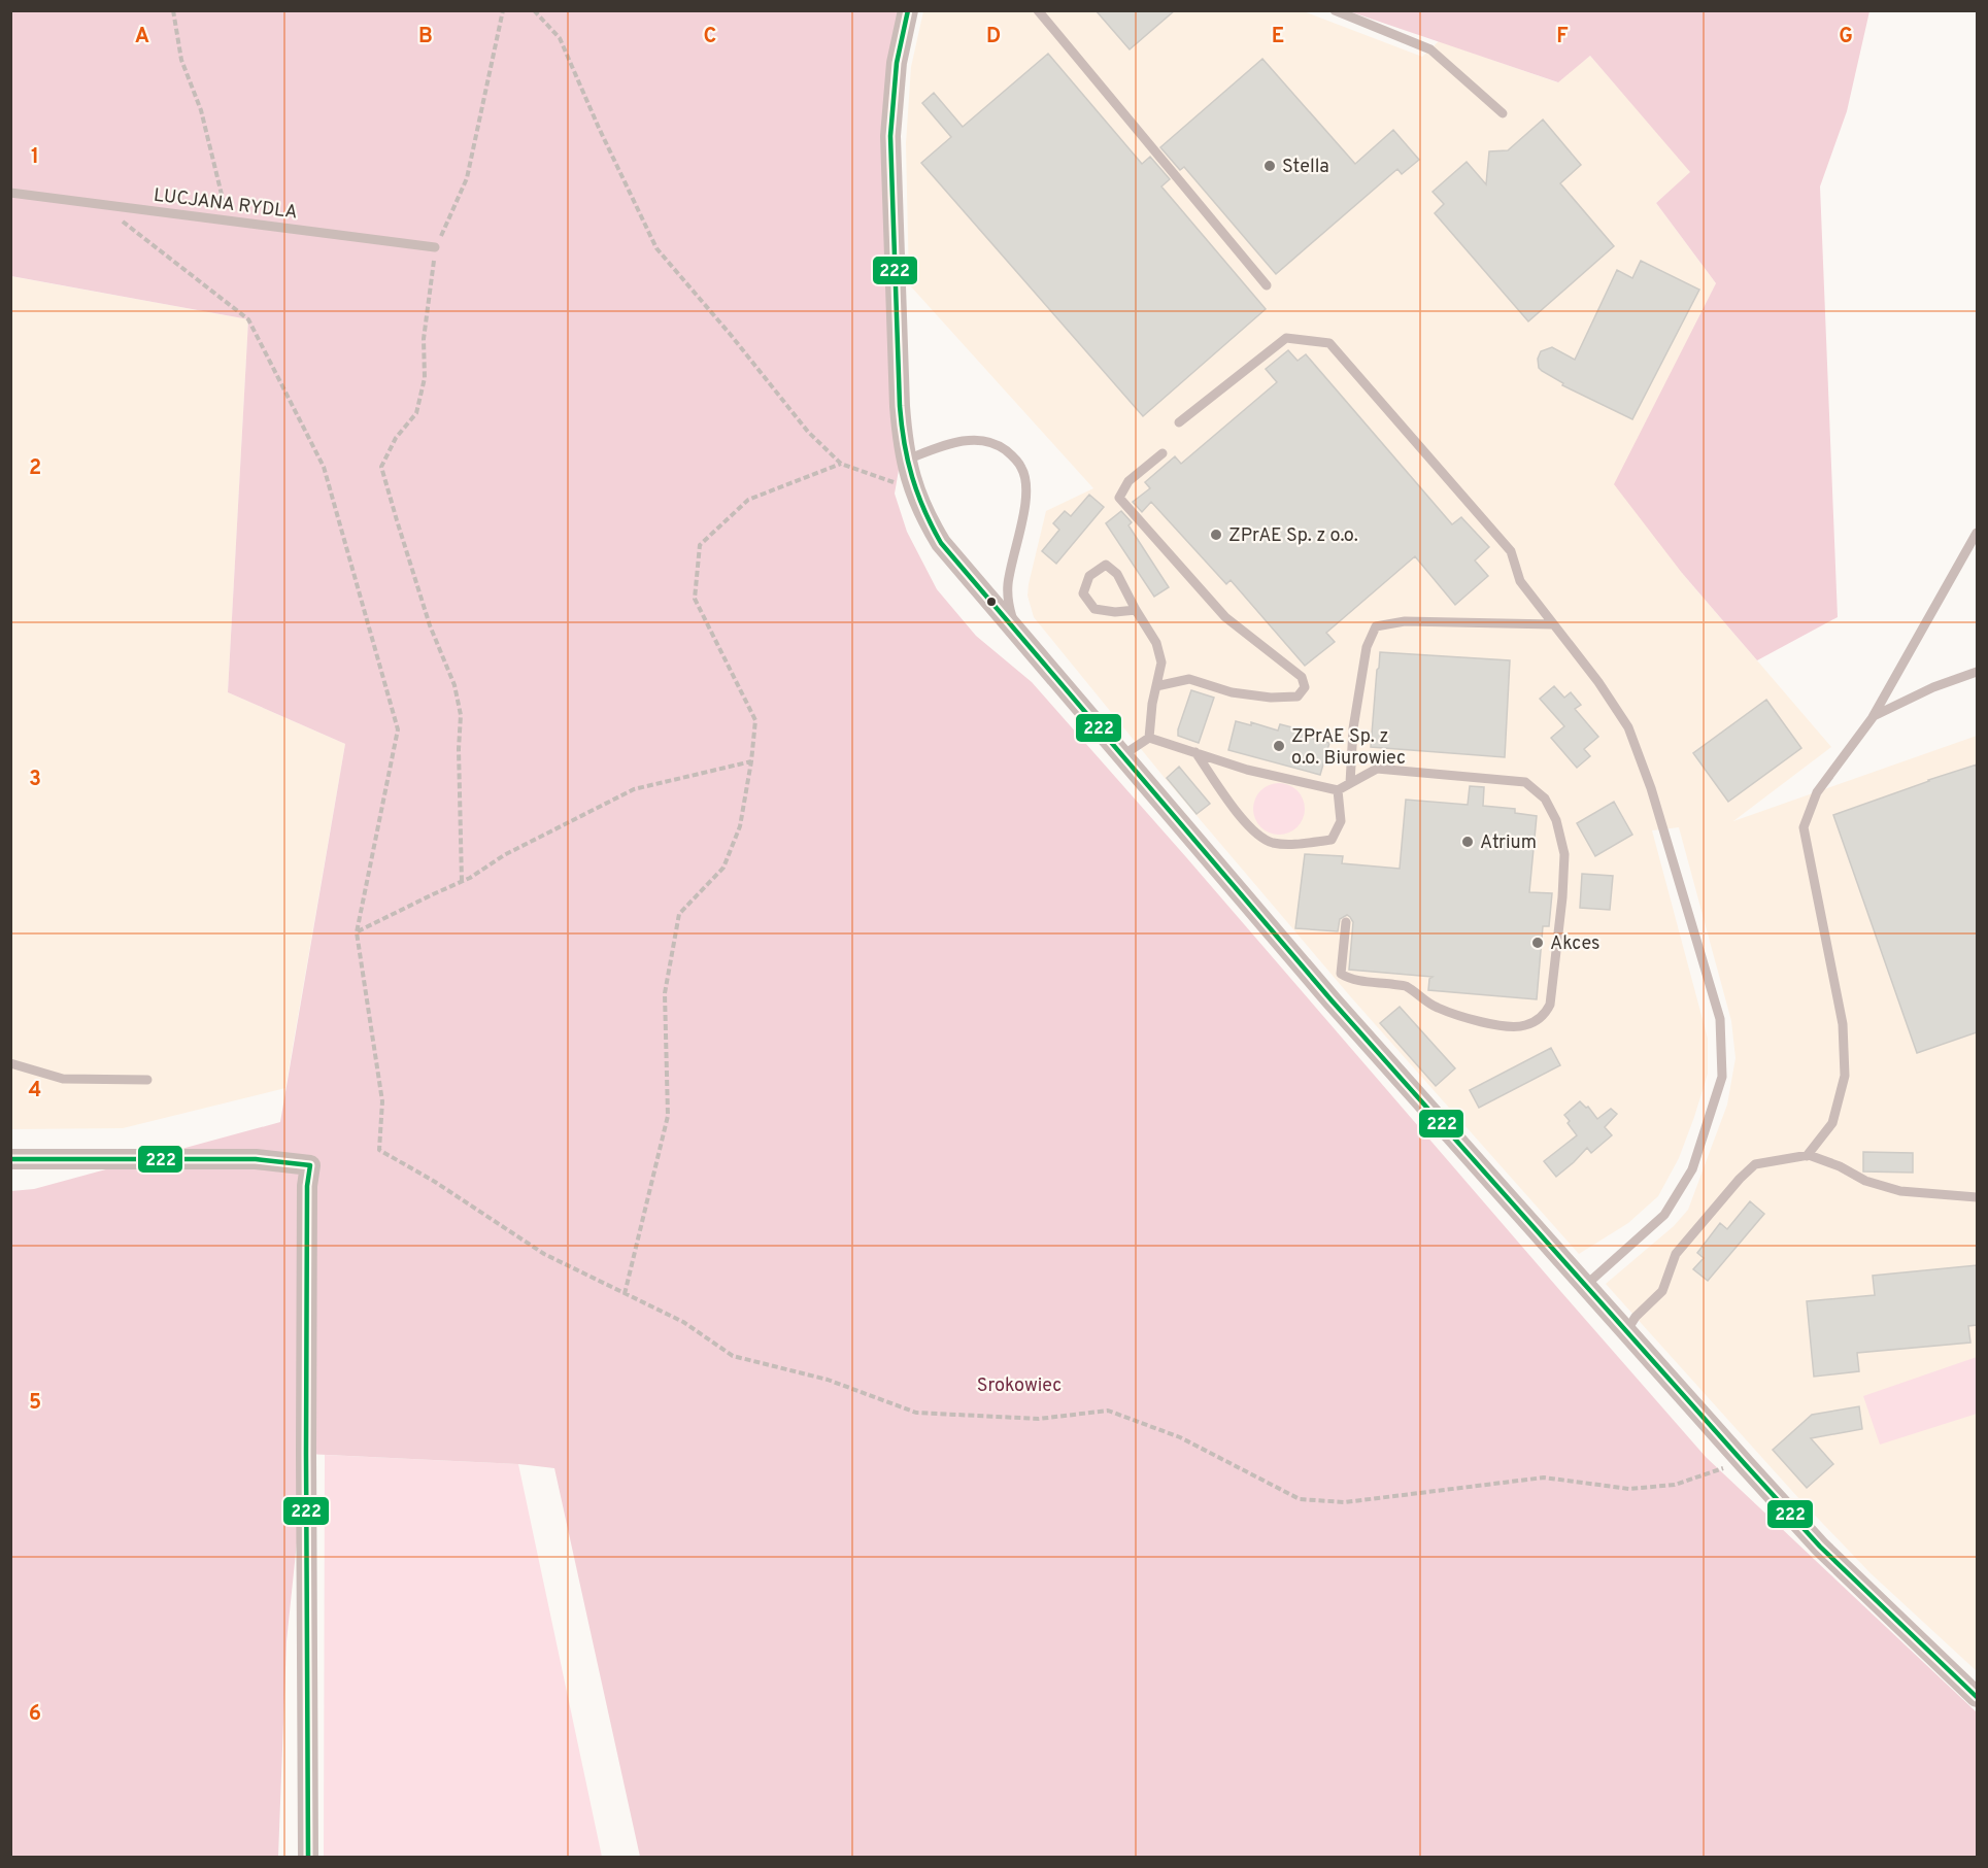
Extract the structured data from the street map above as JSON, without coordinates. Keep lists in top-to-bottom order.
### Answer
{
  "streets": {
    "lane": ["LUCJANA RYDLA"]
  },
  "parks": ["Srokowiec"],
  "places": [
    "Stella",
    "ZPrAE Sp. z o.o.",
    "ZPrAE Sp. z o.o. Biurowiec",
    "Atrium",
    "Akces"
  ],
  "lines": ["transit line 222"],
  "grid": {
    "columns": [
      "A",
      "B",
      "C",
      "D",
      "E",
      "F",
      "G"
    ],
    "rows": [
      "1",
      "2",
      "3",
      "4",
      "5",
      "6"
    ]
  }
}
